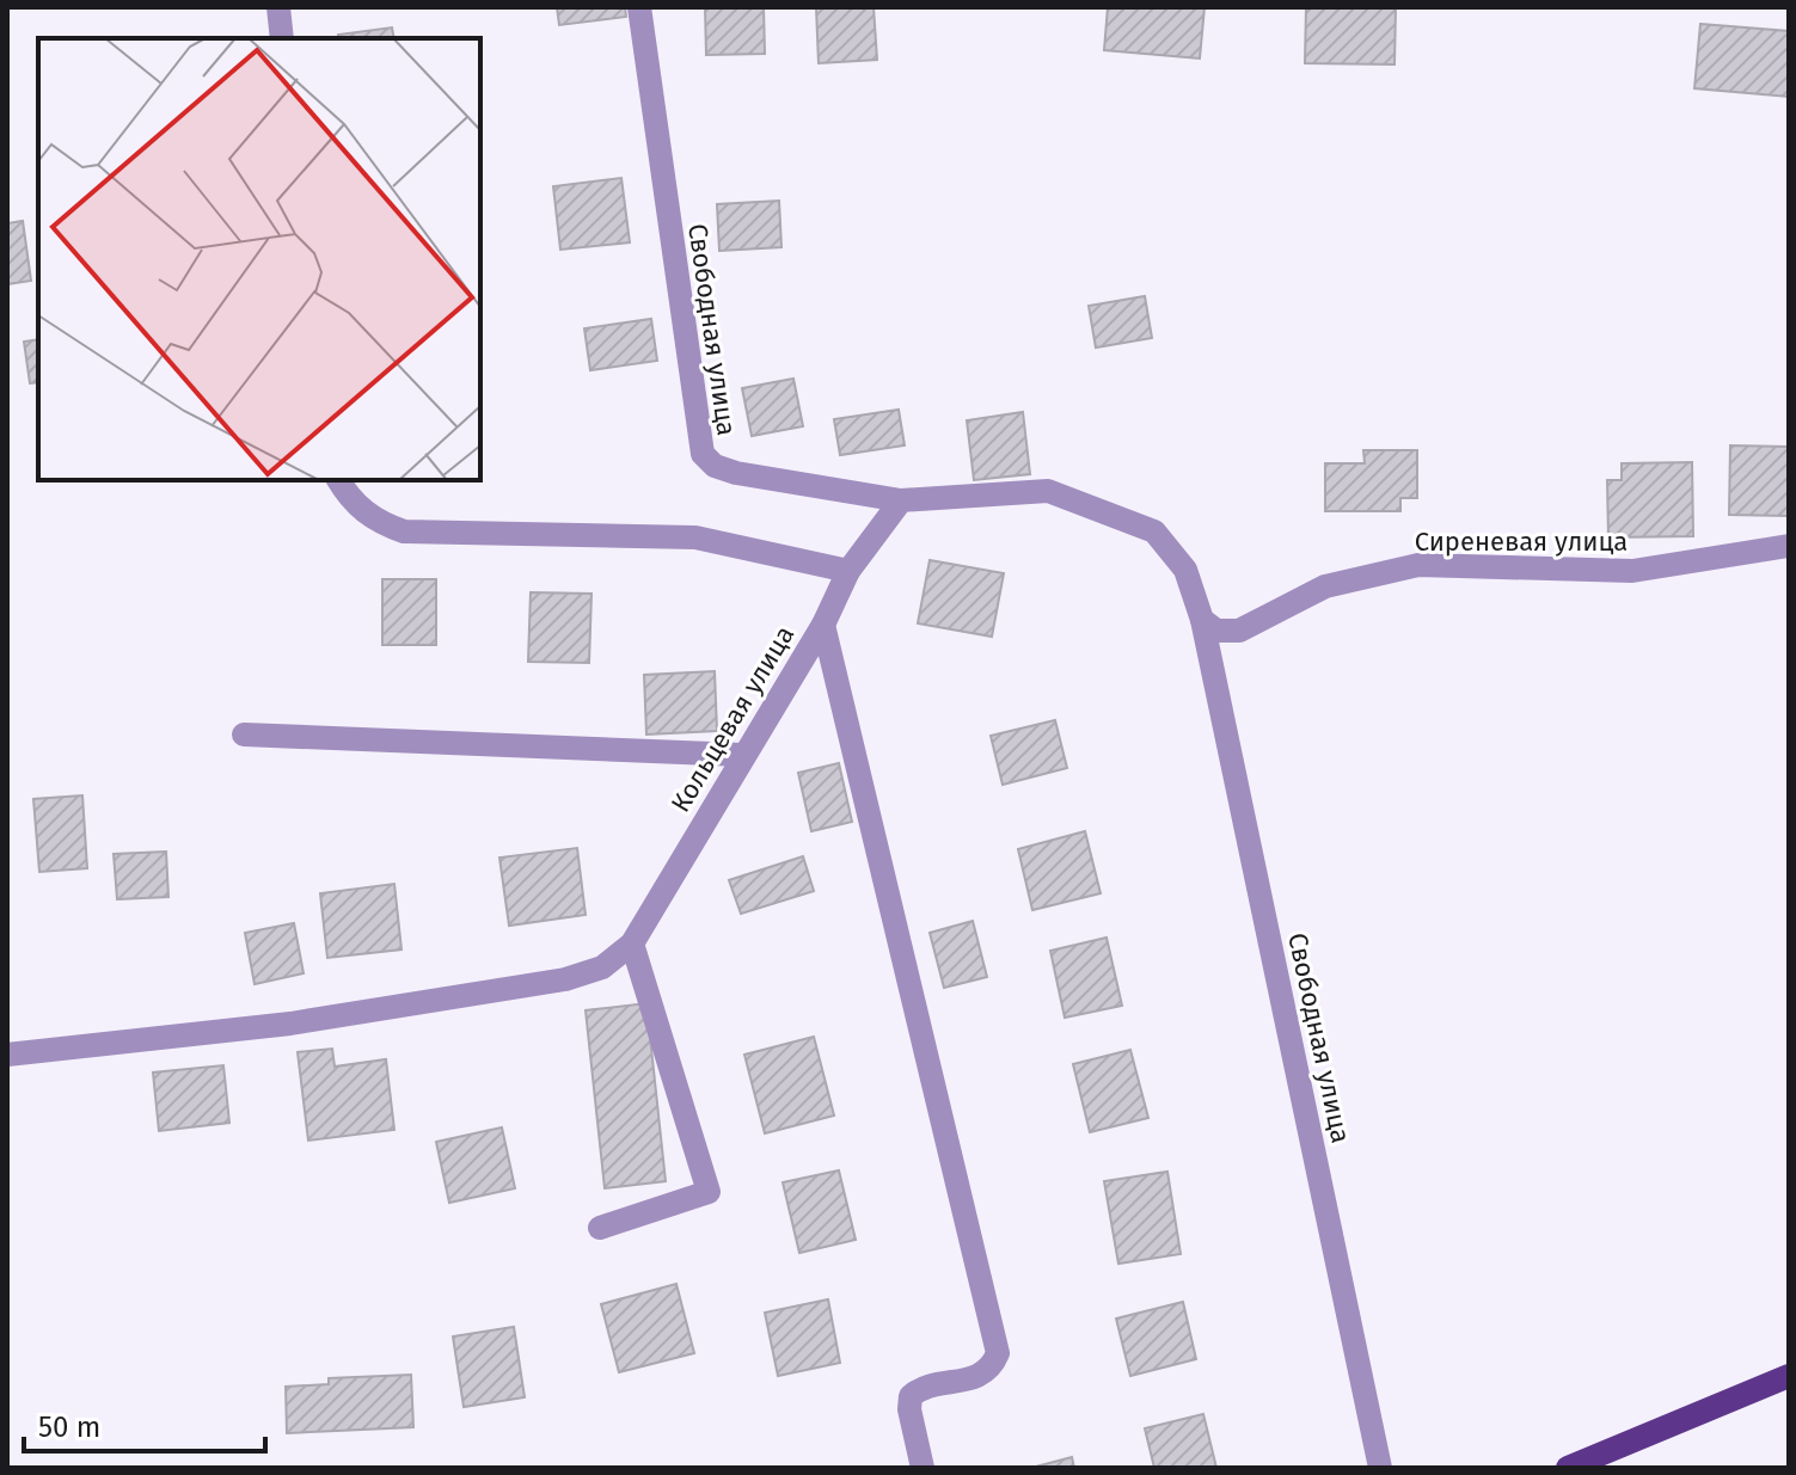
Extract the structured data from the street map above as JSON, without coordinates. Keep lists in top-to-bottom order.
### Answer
{
  "streets": {
    "street": ["Свободная улица", "Сиреневая улица", "Кольцевая улица"]
  },
  "crossings": [
    ["Свободная улица", "Сиреневая улица"]
  ],
  "scale_bar": "50 m"
}
